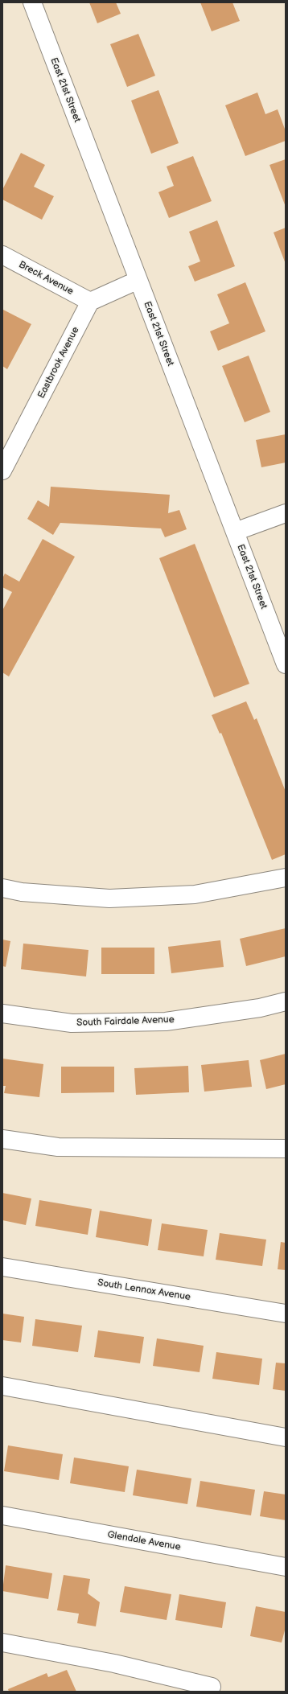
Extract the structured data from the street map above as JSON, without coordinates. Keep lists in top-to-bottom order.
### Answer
{
  "streets": {
    "street": [
      "East 21st Street",
      "Breck Avenue",
      "Eastbrook Avenue",
      "South Fairdale Avenue",
      "South Lennox Avenue",
      "Glendale Avenue"
    ]
  },
  "crossings": [
    ["Breck Avenue", "Eastbrook Avenue"]
  ]
}
